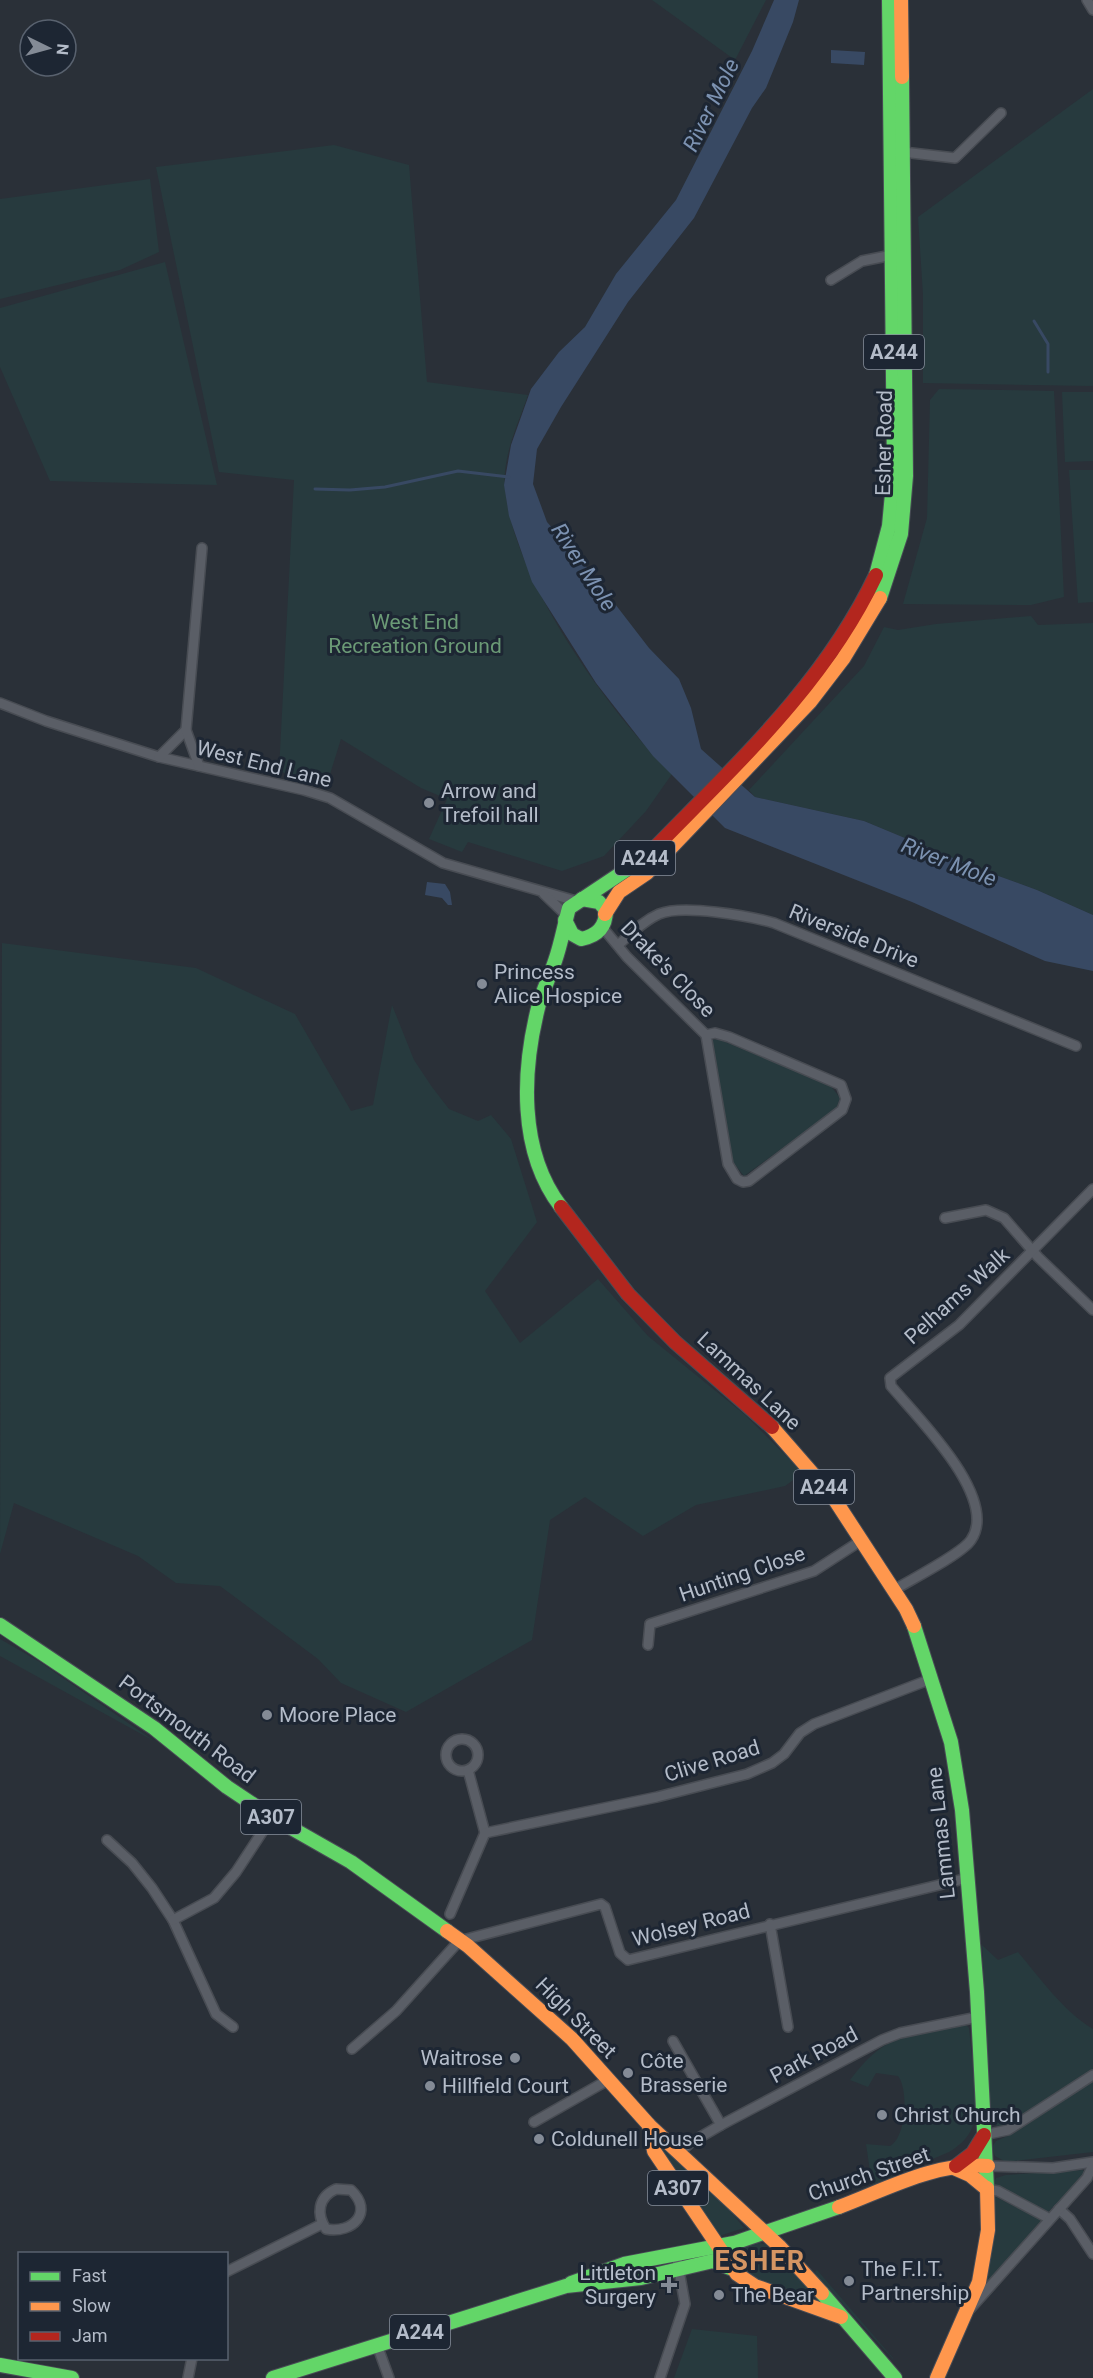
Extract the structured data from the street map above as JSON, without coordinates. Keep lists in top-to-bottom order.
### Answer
{
  "streets": {
    "main road": [
      "A244",
      "Esher Road",
      "Lammas Lane",
      "Portsmouth Road",
      "A307",
      "High Street",
      "Church Street"
    ],
    "street": [
      "West End Lane",
      "Riverside Drive",
      "Drake's Close",
      "Pelhams Walk",
      "Hunting Close",
      "Clive Road",
      "Wolsey Road",
      "Park Road"
    ]
  },
  "crossings": [
    ["A244", "Esher Road"],
    ["A244", "West End Lane"],
    ["A244", "Drake's Close"],
    ["A244", "Lammas Lane"],
    ["A244", "High Street"],
    ["A244", "Church Street"],
    ["West End Lane", "Drake's Close"],
    ["West End Lane", "Lammas Lane"],
    ["Riverside Drive", "Drake's Close"],
    ["Drake's Close", "Lammas Lane"],
    ["Pelhams Walk", "Lammas Lane"],
    ["Lammas Lane", "Hunting Close"],
    ["Lammas Lane", "Clive Road"],
    ["Lammas Lane", "Wolsey Road"],
    ["Lammas Lane", "Park Road"],
    ["Lammas Lane", "Church Street"],
    ["Portsmouth Road", "Wolsey Road"],
    ["Portsmouth Road", "High Street"],
    ["Wolsey Road", "High Street"],
    ["High Street", "Park Road"],
    ["High Street", "Church Street"]
  ],
  "districts": ["ESHER"],
  "water": ["River Mole"],
  "parks": ["West End Recreation Ground"],
  "places": {
    "other": [
      "Arrow and Trefoil hall",
      "Princess Alice Hospice",
      "Moore Place",
      "Waitrose",
      "Côte Brasserie",
      "Hillfield Court",
      "Christ Church",
      "Coldunell House",
      "The F.I.T. Partnership",
      "The Bear"
    ],
    "health": ["Littleton Surgery"]
  },
  "legend": ["Fast", "Slow", "Jam"],
  "north": "right"
}
